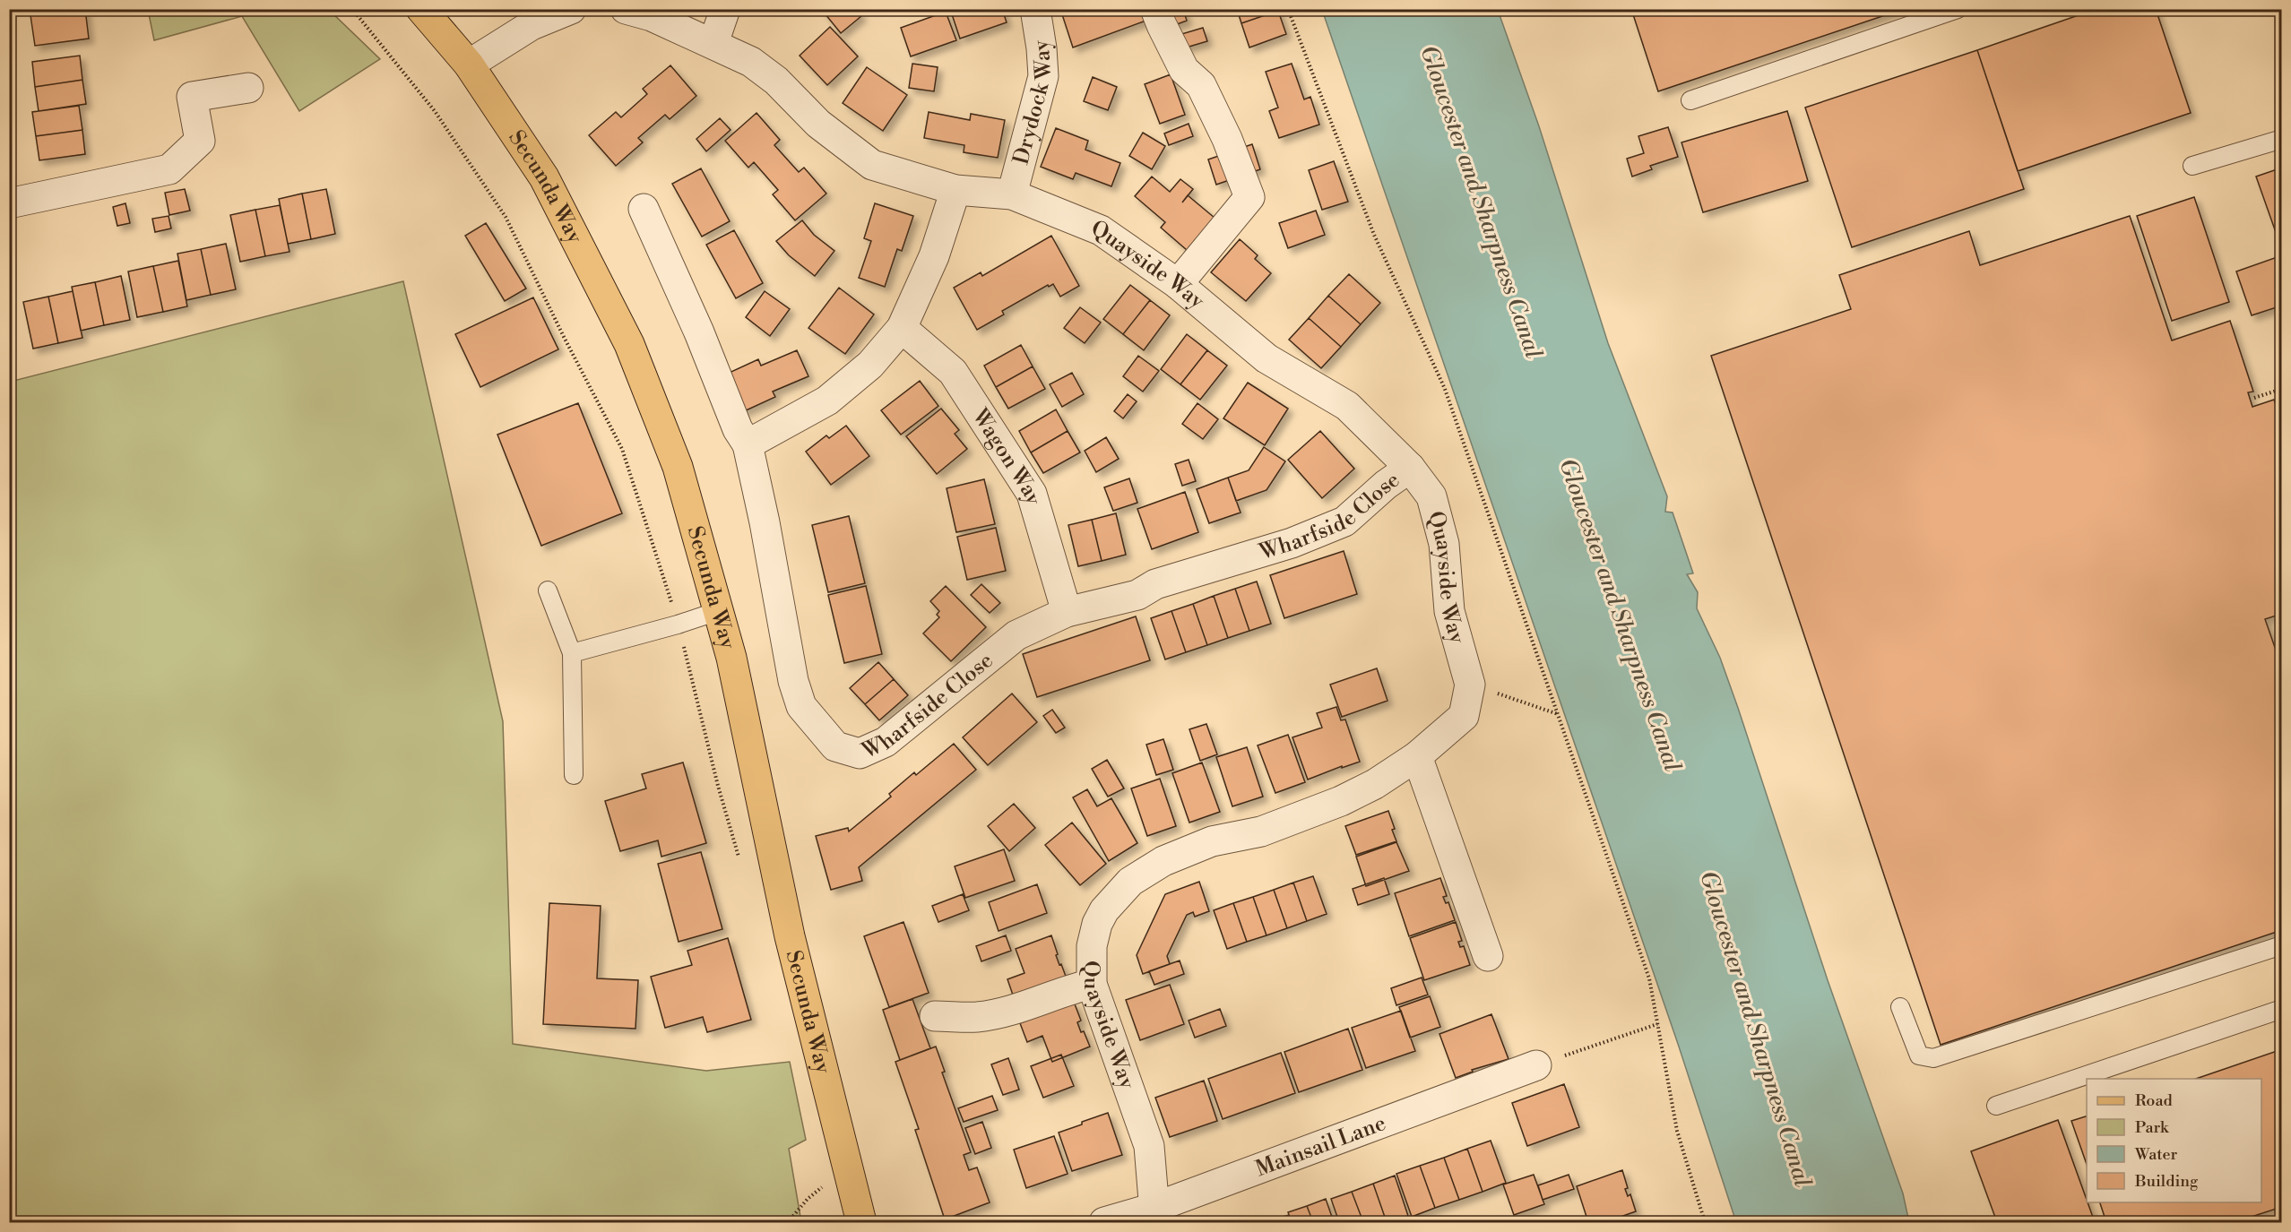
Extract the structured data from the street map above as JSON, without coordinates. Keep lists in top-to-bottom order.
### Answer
{
  "streets": {
    "main road": ["Secunda Way"],
    "street": [
      "Drydock Way",
      "Quayside Way",
      "Wagon Way",
      "Wharfside Close",
      "Mainsail Lane"
    ]
  },
  "crossings": [
    ["Drydock Way", "Quayside Way"],
    ["Quayside Way", "Wharfside Close"],
    ["Quayside Way", "Mainsail Lane"],
    ["Wagon Way", "Wharfside Close"]
  ],
  "water": ["Gloucester and Sharpness Canal"],
  "legend": [
    "Road",
    "Park",
    "Water",
    "Building"
  ]
}
